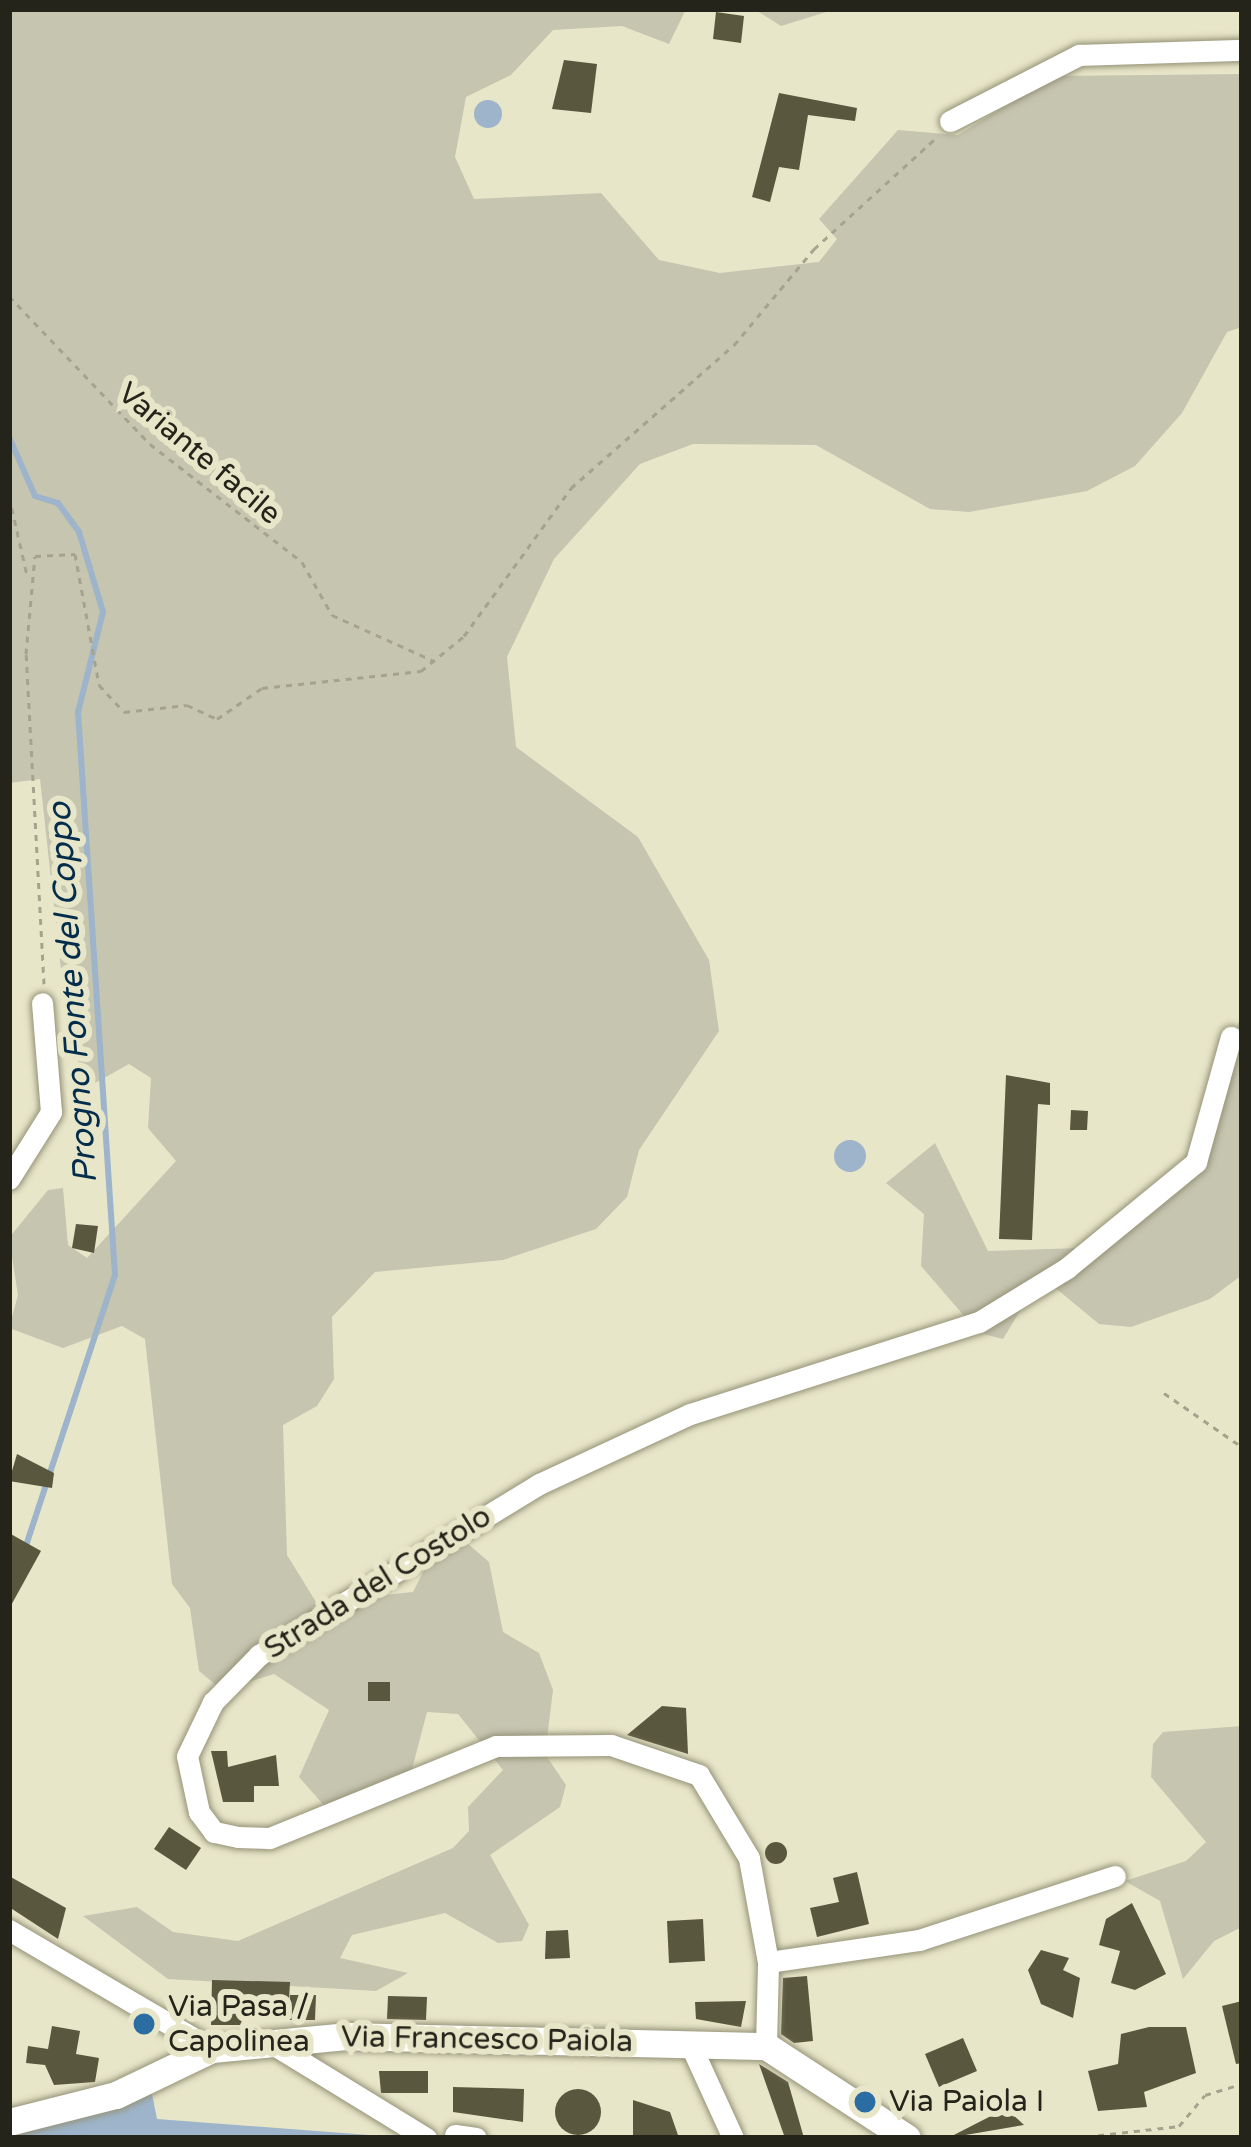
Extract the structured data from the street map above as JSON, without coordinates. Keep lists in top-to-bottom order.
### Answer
{
  "streets": {
    "street": ["Strada del Costolo", "Via Francesco Paiola"],
    "path": ["Variante facile"]
  },
  "crossings": [
    ["Strada del Costolo", "Via Francesco Paiola"]
  ],
  "water": ["Progno Fonte del Coppo"],
  "places": ["Via Pasa / Capolinea", "Via Paiola I"]
}
